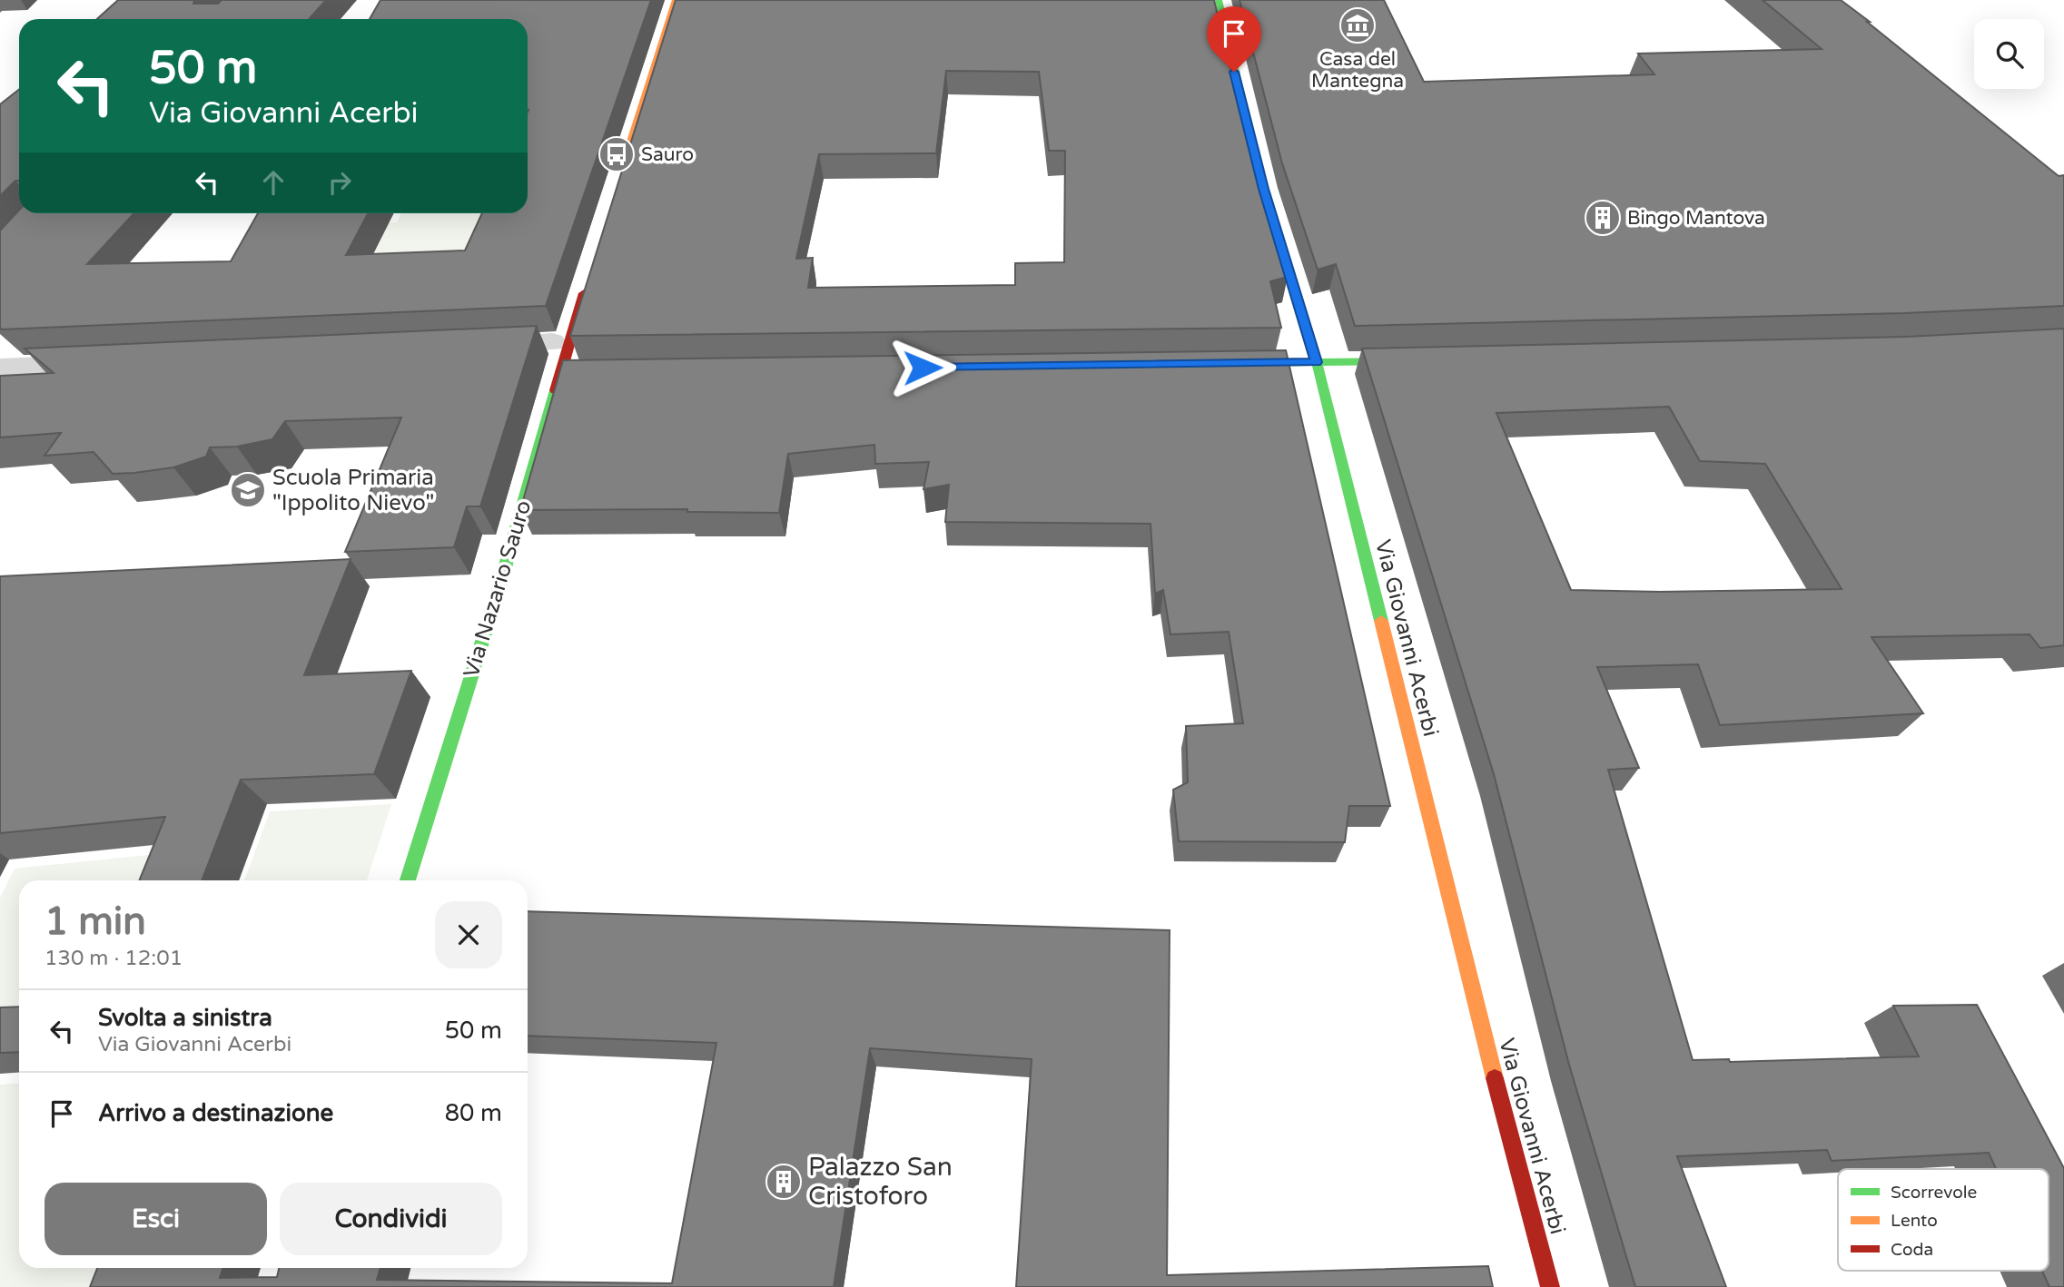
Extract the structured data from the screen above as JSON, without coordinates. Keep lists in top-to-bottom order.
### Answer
{
  "streets": {
    "street": ["Via Nazario Sauro", "Via Giovanni Acerbi"]
  },
  "places": {
    "museum": ["Casa del Mantegna"],
    "bus stop": ["Sauro"],
    "building": ["Bingo Mantova", "Palazzo San Cristoforo"],
    "school or university": ["Scuola Primaria \"Ippolito Nievo\""]
  },
  "legend": ["Scorrevole", "Lento", "Coda"],
  "page": {
    "turn": ["50 m", "Via Giovanni Acerbi"],
    "heading": ["1 min", "130 m · 12:01"],
    "list": [
      {
        "name": "Svolta a sinistra",
        "note": "Via Giovanni Acerbi",
        "value": "50 m"
      },
      {
        "name": "Arrivo a destinazione",
        "value": "80 m"
      }
    ],
    "buttons": ["Esci", "Condividi"]
  }
}
